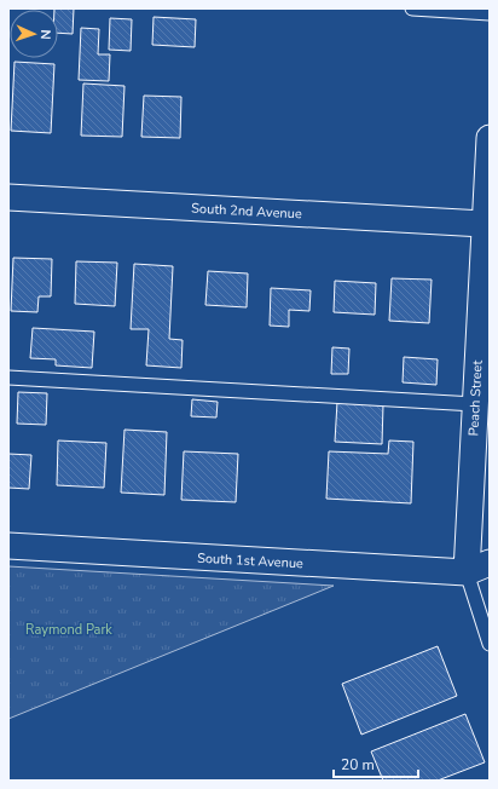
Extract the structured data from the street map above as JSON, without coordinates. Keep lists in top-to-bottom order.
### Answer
{
  "streets": {
    "street": ["South 2nd Avenue", "Peach Street", "South 1st Avenue"]
  },
  "crossings": [
    ["South 2nd Avenue", "Peach Street"],
    ["Peach Street", "South 1st Avenue"]
  ],
  "parks": ["Raymond Park"],
  "scale_bar": "20 m",
  "north": "right"
}
